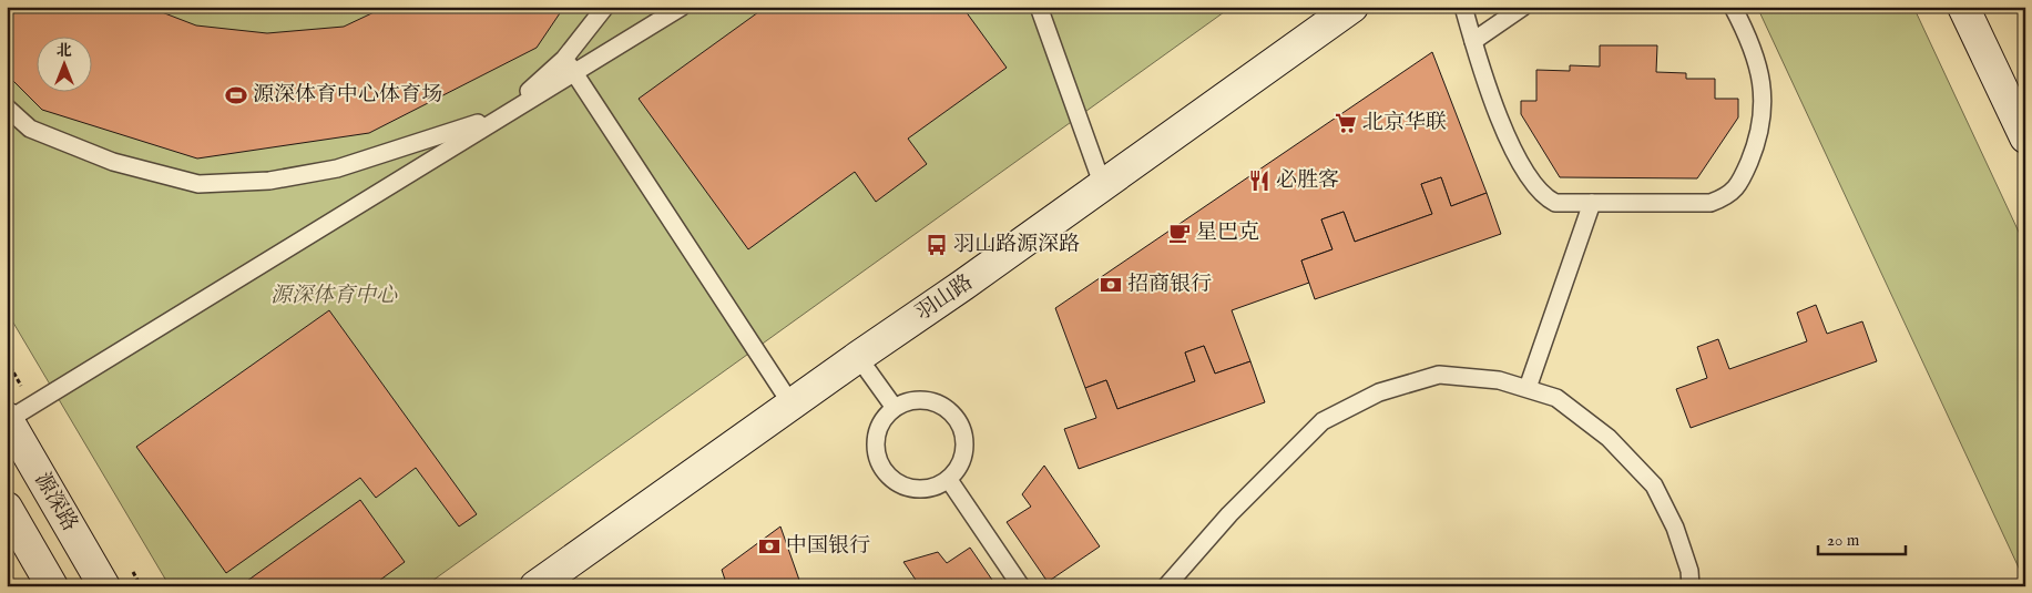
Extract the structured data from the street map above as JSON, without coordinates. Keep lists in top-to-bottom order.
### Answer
{
  "streets": {
    "street": ["羽山路", "源深路"]
  },
  "parks": ["源深体育中心"],
  "places": {
    "sports": ["源深体育中心体育场"],
    "supermarket": ["北京华联"],
    "restaurant": ["必胜客"],
    "cafe": ["星巴克"],
    "bus stop": ["羽山路源深路"],
    "bank": ["招商银行", "中国银行"]
  },
  "scale_bar": "20 m",
  "north": "top"
}
